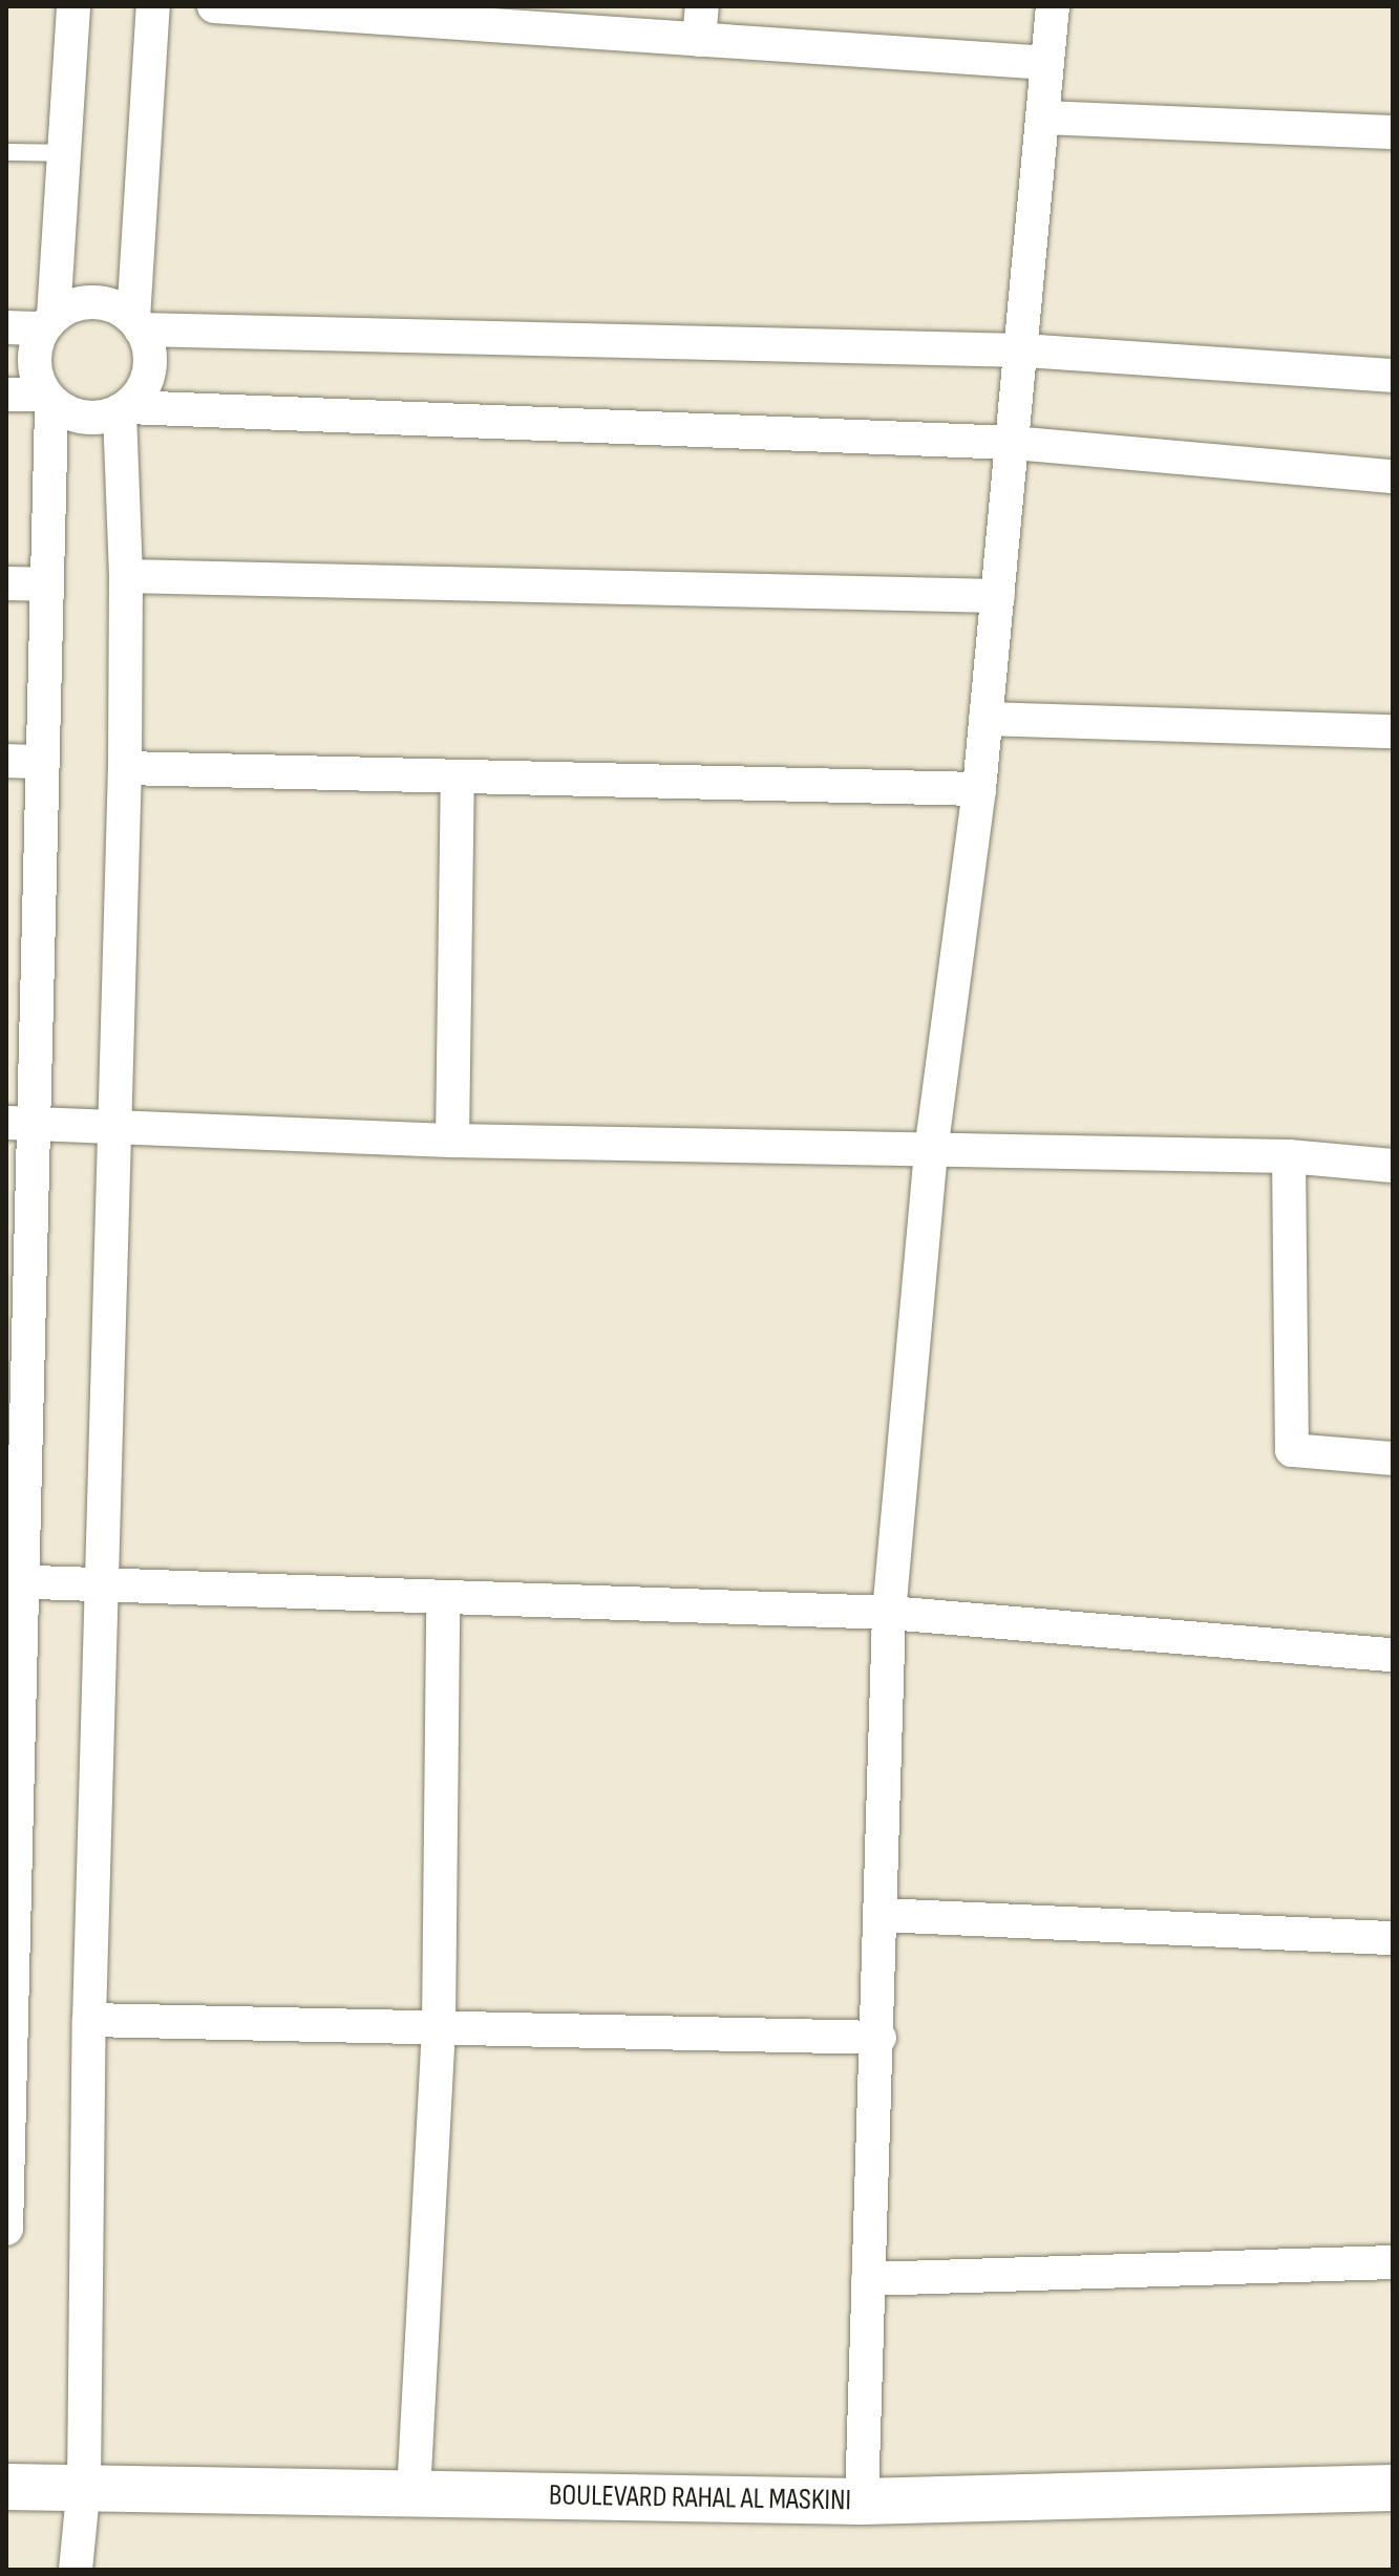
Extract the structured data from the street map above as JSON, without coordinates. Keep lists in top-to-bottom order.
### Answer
{
  "streets": {
    "street": ["BOULEVARD RAHAL AL MASKINI"]
  }
}
